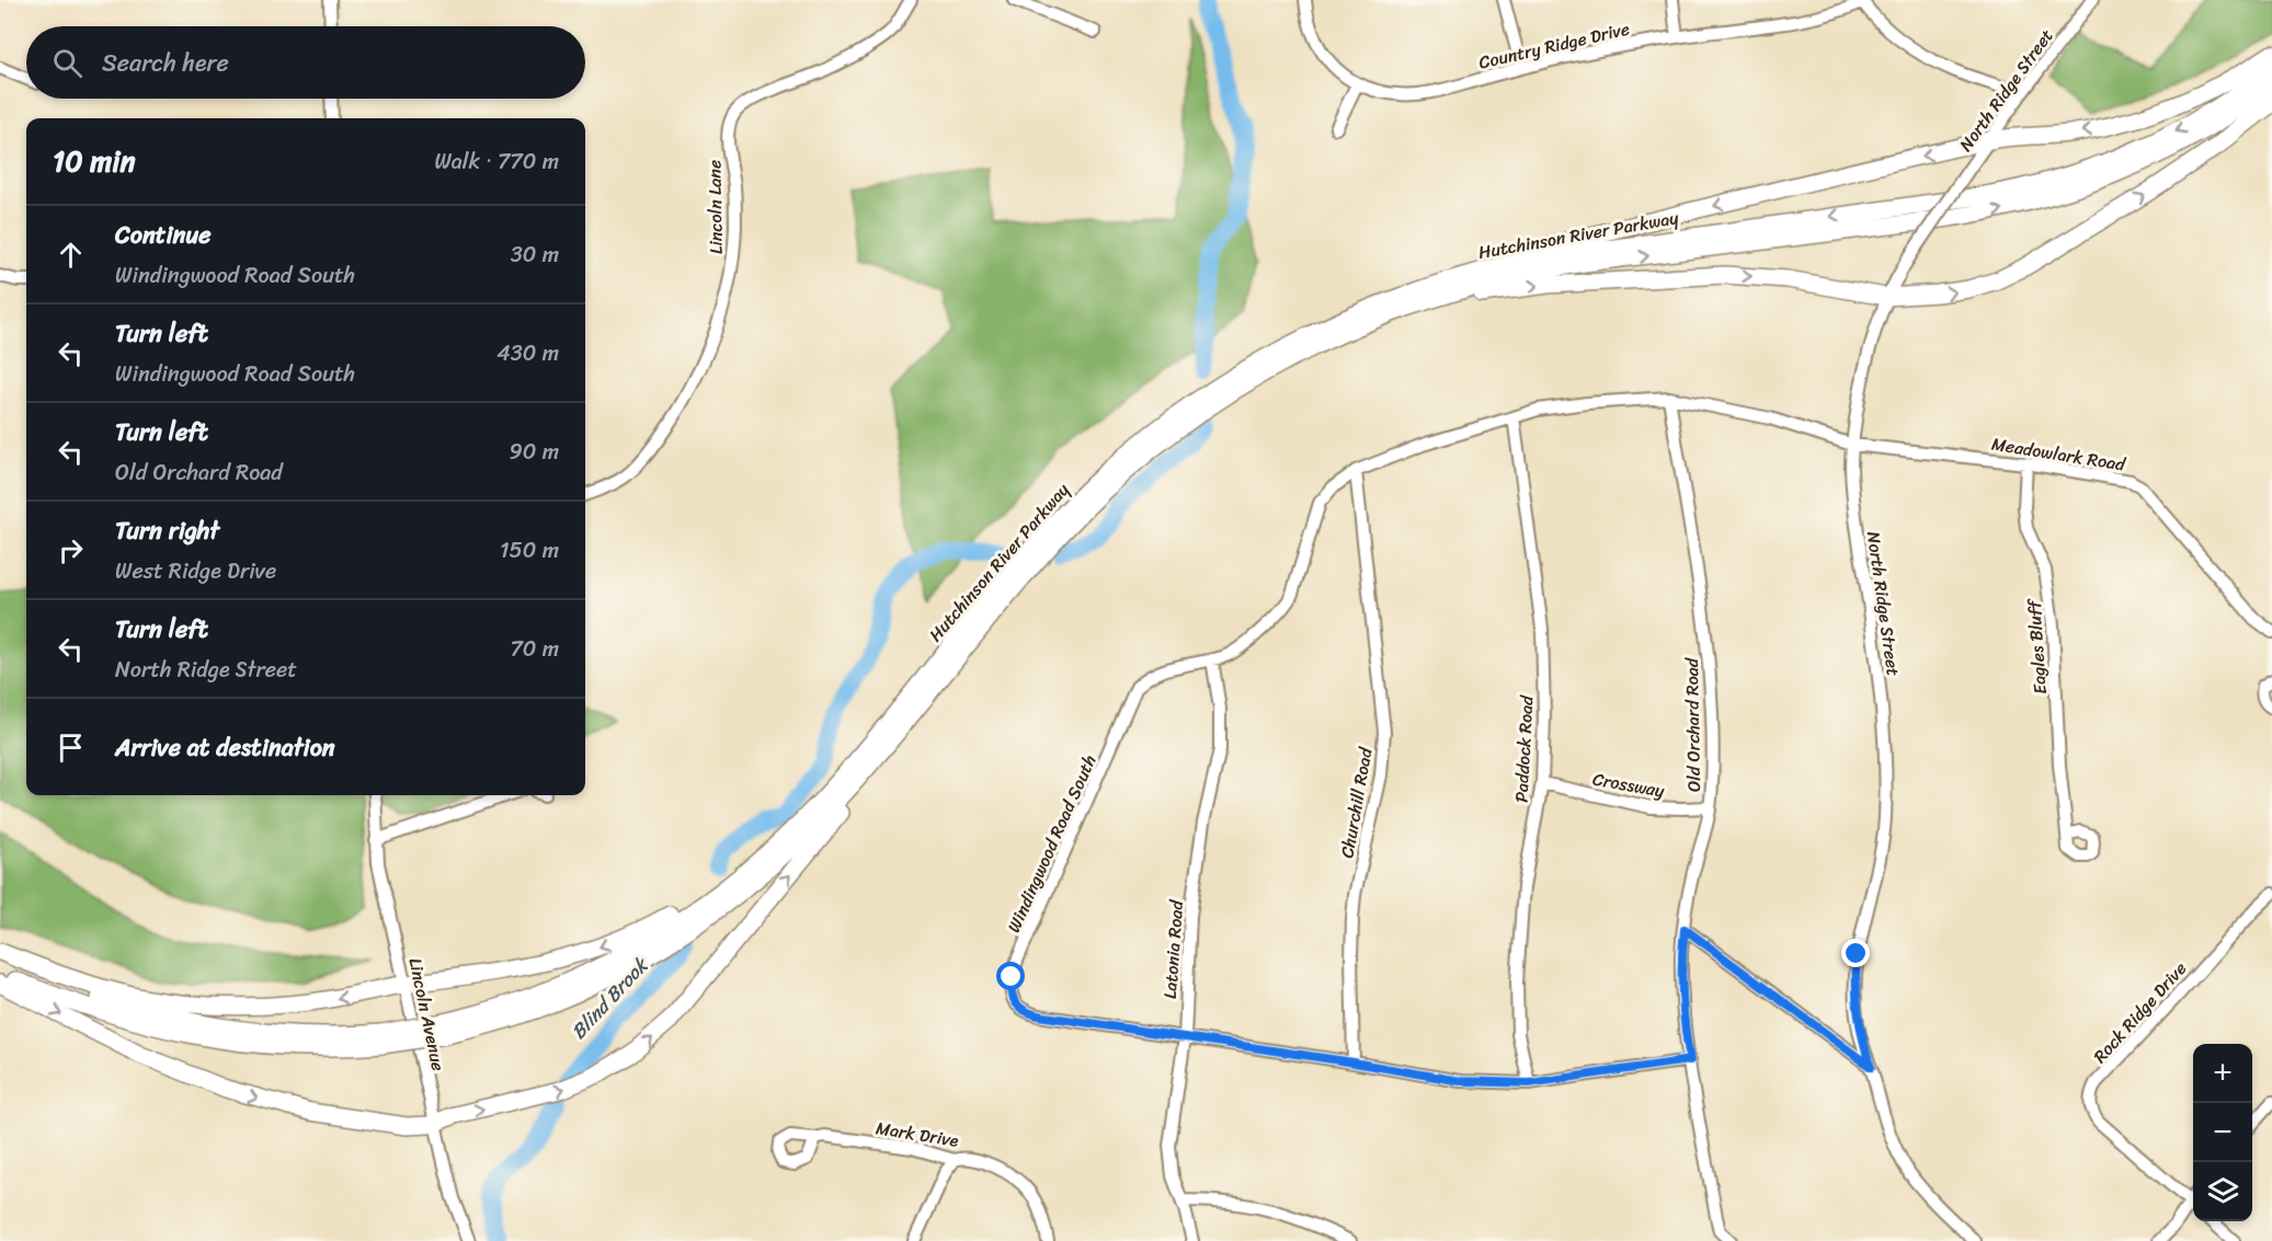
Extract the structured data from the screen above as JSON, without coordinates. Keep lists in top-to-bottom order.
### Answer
{
  "streets": {
    "highway": ["Hutchinson River Parkway"],
    "street": [
      "Country Ridge Drive",
      "North Ridge Street",
      "Lincoln Lane",
      "Meadowlark Road",
      "Eagles Bluff",
      "Old Orchard Road",
      "Paddock Road",
      "Crossway",
      "Churchill Road",
      "Windingwood Road South",
      "Latonia Road",
      "Rock Ridge Drive",
      "Lincoln Avenue",
      "Mark Drive"
    ]
  },
  "crossings": [
    ["North Ridge Street", "Meadowlark Road"],
    ["Meadowlark Road", "Eagles Bluff"],
    ["Meadowlark Road", "Old Orchard Road"],
    ["Meadowlark Road", "Paddock Road"],
    ["Meadowlark Road", "Churchill Road"],
    ["Meadowlark Road", "Windingwood Road South"],
    ["Meadowlark Road", "Latonia Road"],
    ["Old Orchard Road", "Crossway"],
    ["Old Orchard Road", "Windingwood Road South"],
    ["Paddock Road", "Crossway"],
    ["Paddock Road", "Windingwood Road South"],
    ["Churchill Road", "Windingwood Road South"],
    ["Windingwood Road South", "Latonia Road"]
  ],
  "water": ["Blind Brook"],
  "page": {
    "search": "Search here",
    "heading": ["10 min", "Walk · 770 m"],
    "list": [
      ["Continue", "Windingwood Road South", "30 m"],
      ["Turn left", "Windingwood Road South", "430 m"],
      ["Turn left", "Old Orchard Road", "90 m"],
      ["Turn right", "West Ridge Drive", "150 m"],
      ["Turn left", "North Ridge Street", "70 m"],
      "Arrive at destination"
    ],
    "map_buttons": ["+", "−"]
  }
}
